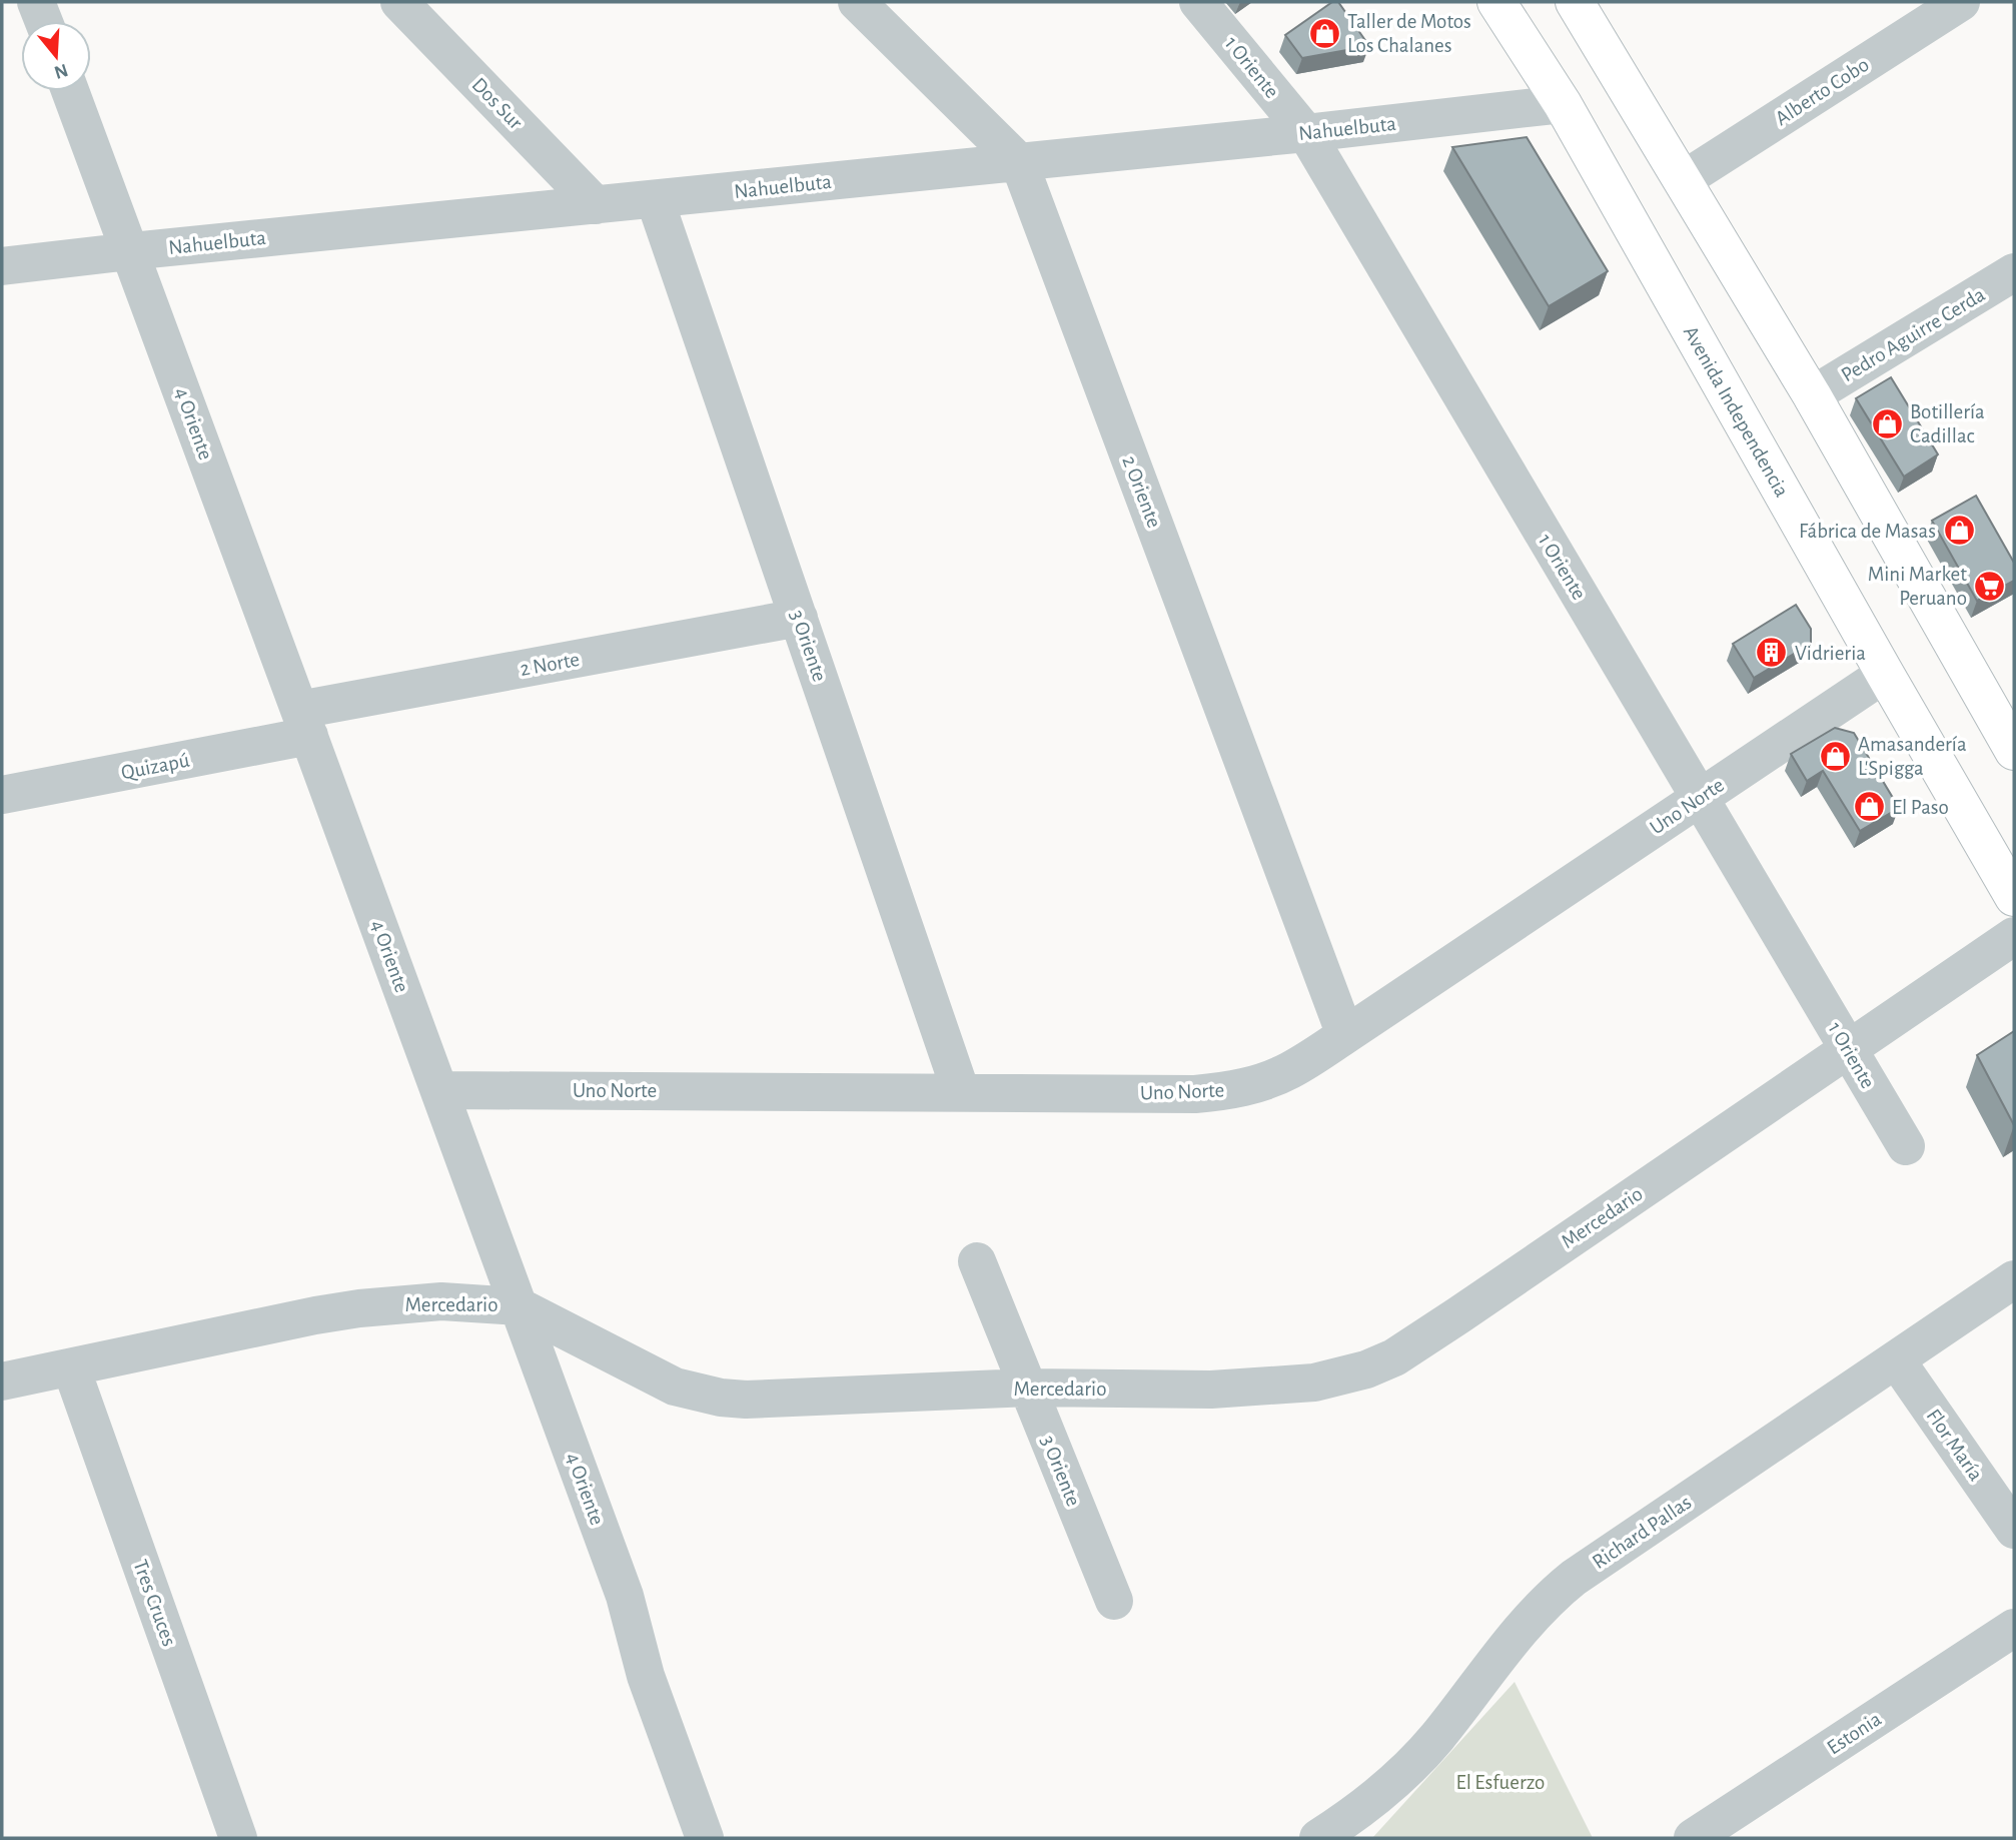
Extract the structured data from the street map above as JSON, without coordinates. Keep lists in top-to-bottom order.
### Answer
{
  "streets": {
    "main road": ["Avenida Independencia"],
    "street": [
      "1 Oriente",
      "Alberto Cobo",
      "Dos Sur",
      "Nahuelbuta",
      "Pedro Aguirre Cerda",
      "4 Oriente",
      "2 Oriente",
      "3 Oriente",
      "2 Norte",
      "Quizapú",
      "Uno Norte",
      "Mercedario",
      "Flor María",
      "Richard Pallas",
      "Tres Cruces",
      "Estonia"
    ]
  },
  "crossings": [
    ["1 Oriente", "Nahuelbuta"],
    ["1 Oriente", "Uno Norte"],
    ["1 Oriente", "Mercedario"],
    ["Dos Sur", "Nahuelbuta"],
    ["Nahuelbuta", "Avenida Independencia"],
    ["Nahuelbuta", "4 Oriente"],
    ["Nahuelbuta", "2 Oriente"],
    ["Nahuelbuta", "3 Oriente"],
    ["Avenida Independencia", "Uno Norte"],
    ["4 Oriente", "2 Norte"],
    ["4 Oriente", "Quizapú"],
    ["4 Oriente", "Uno Norte"],
    ["4 Oriente", "Mercedario"],
    ["2 Oriente", "Uno Norte"],
    ["3 Oriente", "2 Norte"],
    ["3 Oriente", "Uno Norte"],
    ["3 Oriente", "Mercedario"],
    ["2 Norte", "Quizapú"],
    ["Mercedario", "Tres Cruces"],
    ["Flor María", "Richard Pallas"]
  ],
  "parks": ["El Esfuerzo"],
  "places": {
    "shop": [
      "Taller de Motos Los Chalanes",
      "Botillería Cadillac",
      "Fábrica de Masas",
      "Amasandería L'Spigga",
      "El Paso"
    ],
    "supermarket": ["Mini Market Peruano"],
    "building": ["Vidrieria"]
  },
  "north": "bottom"
}
